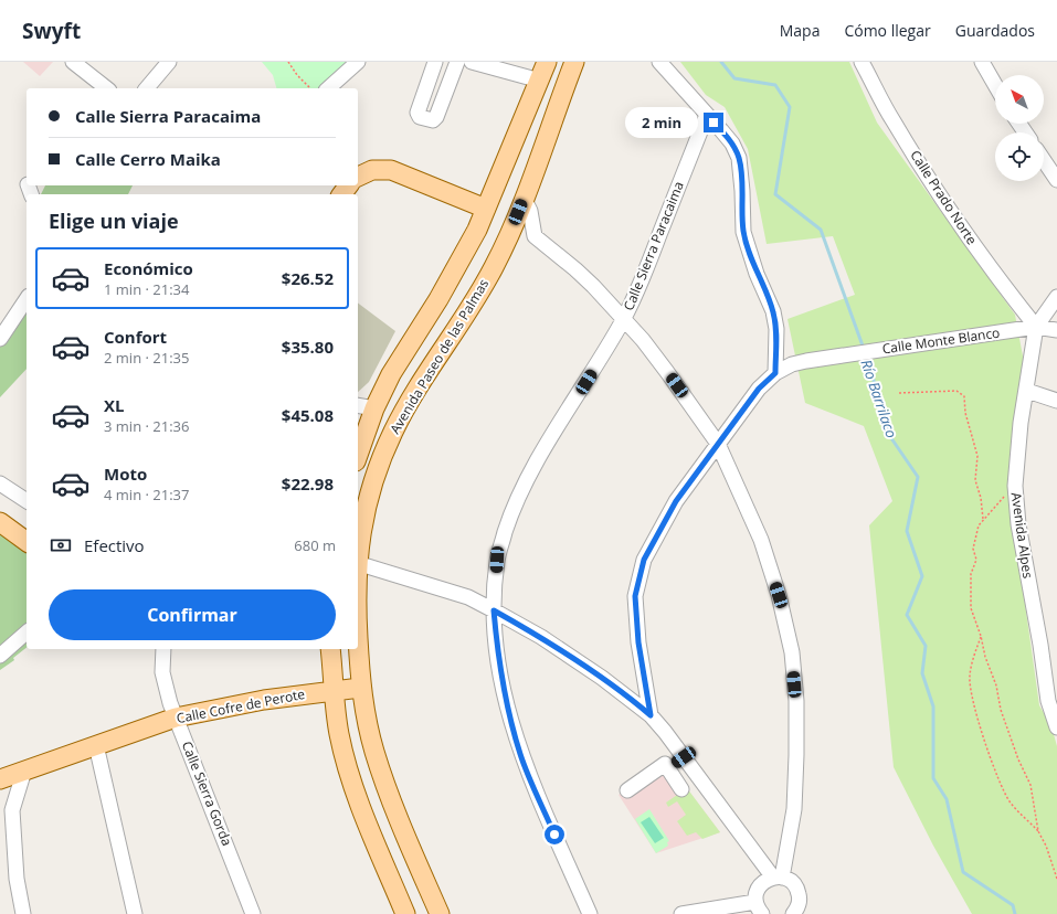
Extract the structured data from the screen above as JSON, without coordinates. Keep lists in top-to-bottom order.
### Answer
{
  "streets": {
    "main road": ["Avenida Paseo de las Palmas", "Calle Cofre de Perote"],
    "street": [
      "Calle Prado Norte",
      "Calle Sierra Paracaima",
      "Calle Monte Blanco",
      "Avenida Alpes",
      "Calle Sierra Gorda"
    ]
  },
  "crossings": [
    ["Calle Prado Norte", "Calle Monte Blanco"],
    ["Calle Prado Norte", "Avenida Alpes"],
    ["Calle Monte Blanco", "Avenida Alpes"],
    ["Avenida Paseo de las Palmas", "Calle Cofre de Perote"],
    ["Calle Cofre de Perote", "Calle Sierra Gorda"]
  ],
  "water": ["Río Barrilaco"],
  "north": "top left",
  "page": {
    "header": "Swyft",
    "nav": ["Mapa", "Cómo llegar", "Guardados"],
    "banner": ["Calle Sierra Paracaima", "Calle Cerro Maika"],
    "bubble": "2 min",
    "heading": "Elige un viaje",
    "list": [
      {
        "name": "Económico",
        "note": "1 min · 21:34",
        "value": "$26.52"
      },
      {
        "name": "Confort",
        "note": "2 min · 21:35",
        "value": "$35.80"
      },
      {
        "name": "XL",
        "note": "3 min · 21:36",
        "value": "$45.08"
      },
      {
        "name": "Moto",
        "note": "4 min · 21:37",
        "value": "$22.98"
      }
    ],
    "pay": ["Efectivo", "680 m"],
    "buttons": "Confirmar"
  }
}
